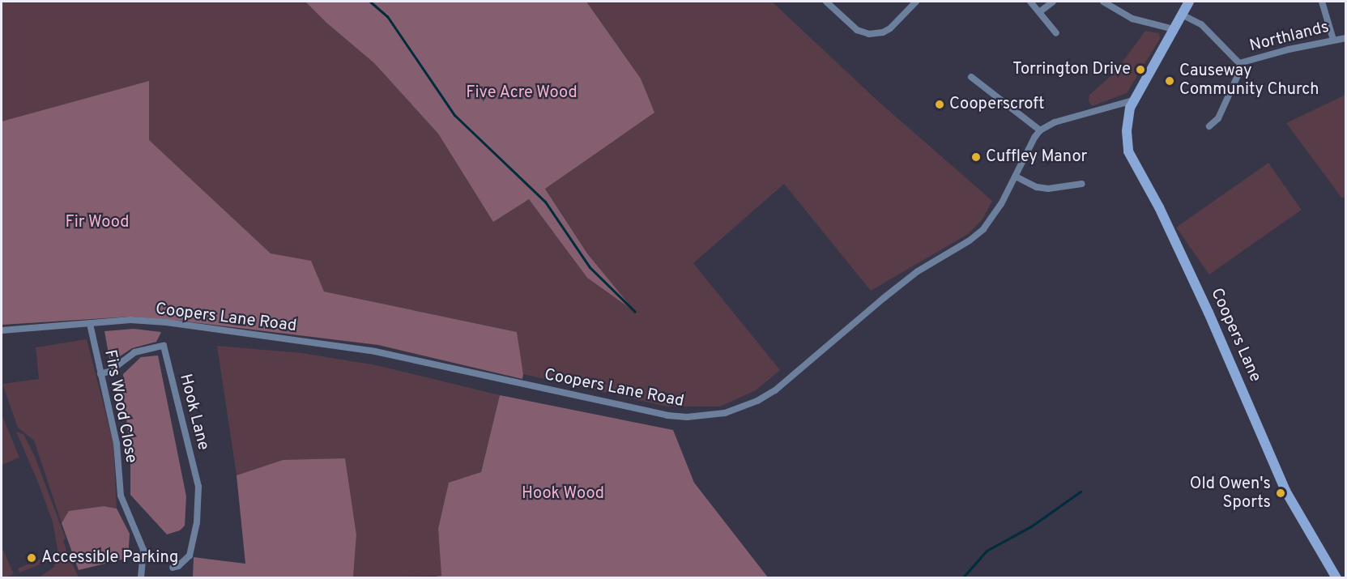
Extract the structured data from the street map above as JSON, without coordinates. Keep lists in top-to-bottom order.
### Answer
{
  "streets": {
    "main road": ["Coopers Lane"],
    "street": [
      "Northlands",
      "Coopers Lane Road",
      "Firs Wood Close",
      "Hook Lane"
    ]
  },
  "crossings": [
    ["Coopers Lane Road", "Firs Wood Close"],
    ["Firs Wood Close", "Hook Lane"]
  ],
  "parks": ["Five Acre Wood", "Fir Wood", "Hook Wood"],
  "places": [
    "Torrington Drive",
    "Causeway Community Church",
    "Cooperscroft",
    "Cuffley Manor",
    "Old Owen's Sports",
    "Accessible Parking"
  ]
}
